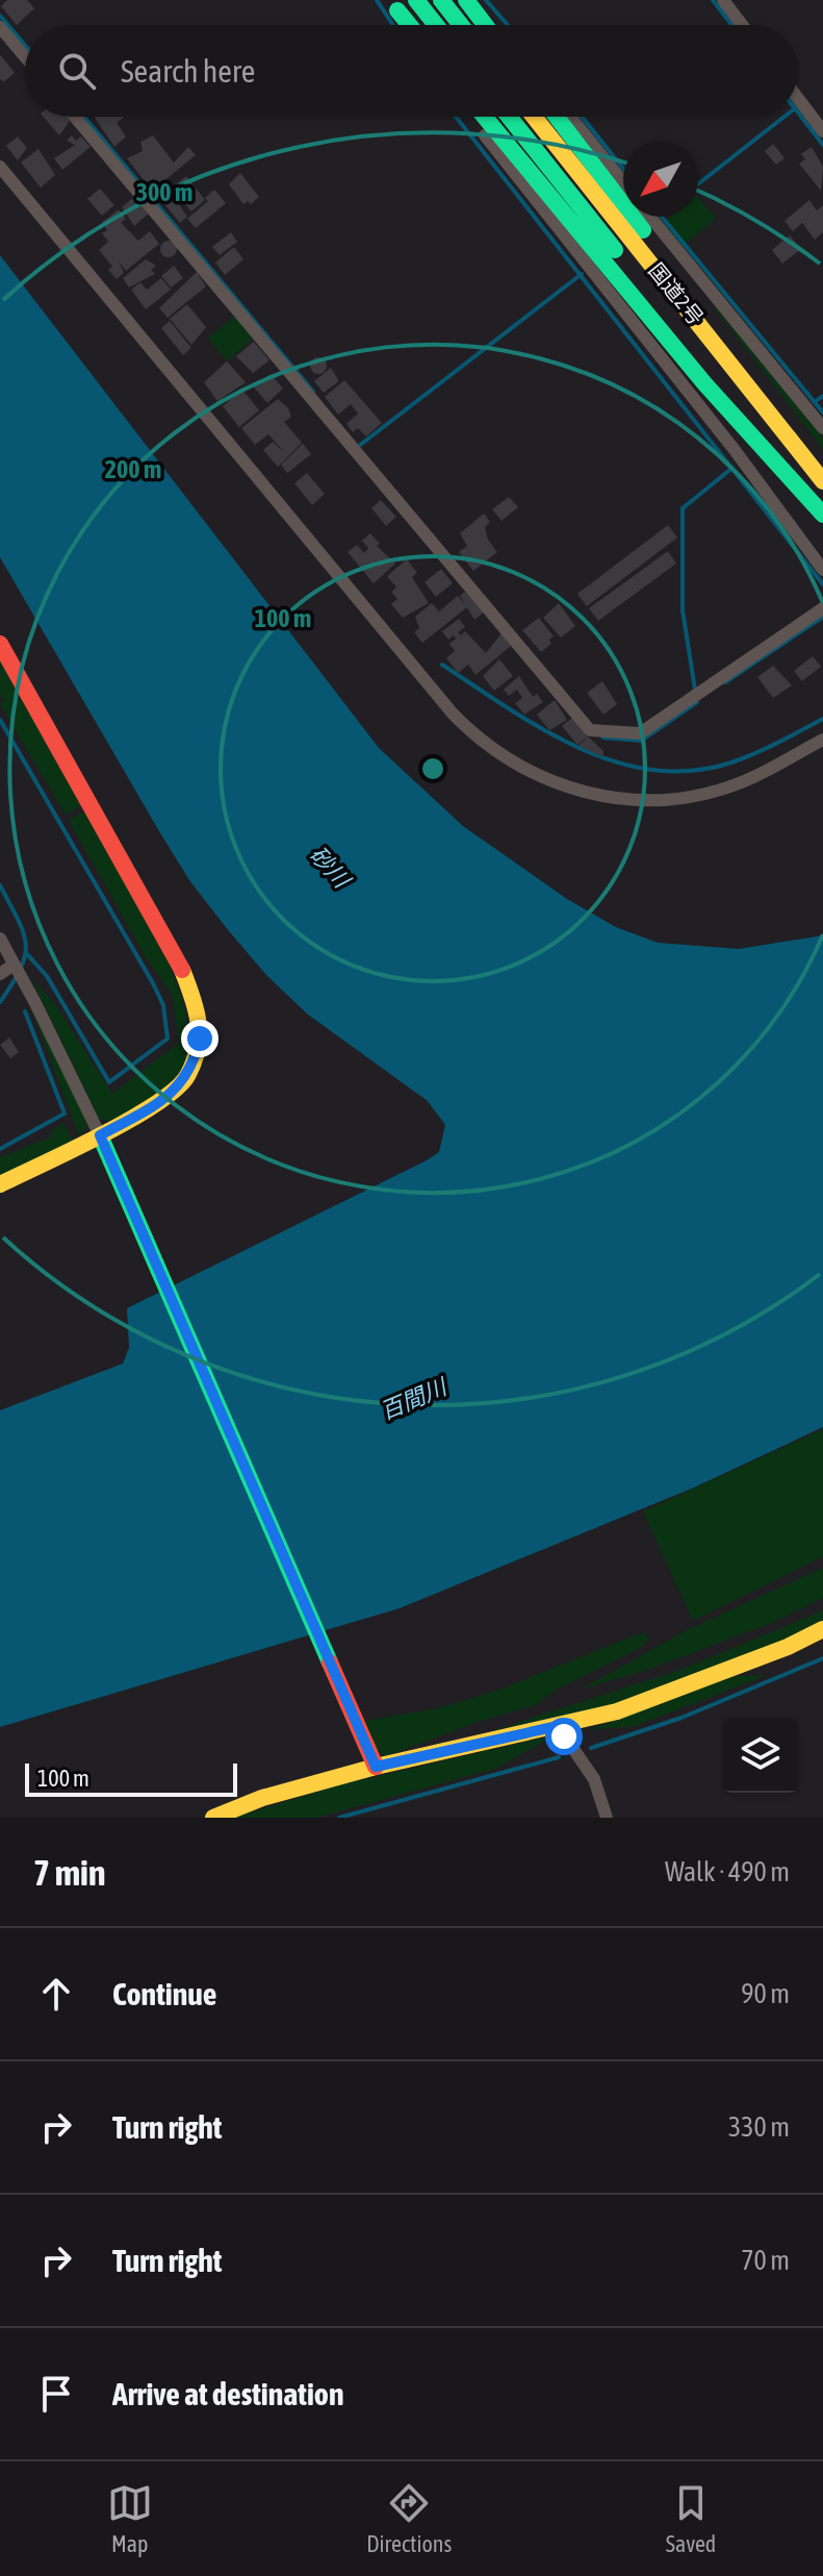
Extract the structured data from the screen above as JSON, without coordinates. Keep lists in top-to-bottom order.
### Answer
{
  "streets": {
    "main road": ["国道2号"]
  },
  "water": ["砂川", "百間川"],
  "scale_bar": "100 m",
  "north": "bottom left",
  "page": {
    "search": "Search here",
    "scale": "100 m",
    "heading": ["7 min", "Walk · 490 m"],
    "list": [
      ["Continue", "90 m"],
      ["Turn right", "330 m"],
      ["Turn right", "70 m"],
      "Arrive at destination"
    ],
    "nav": ["Map", "Directions", "Saved"]
  },
  "rings": ["300 m", "200 m", "100 m"]
}
